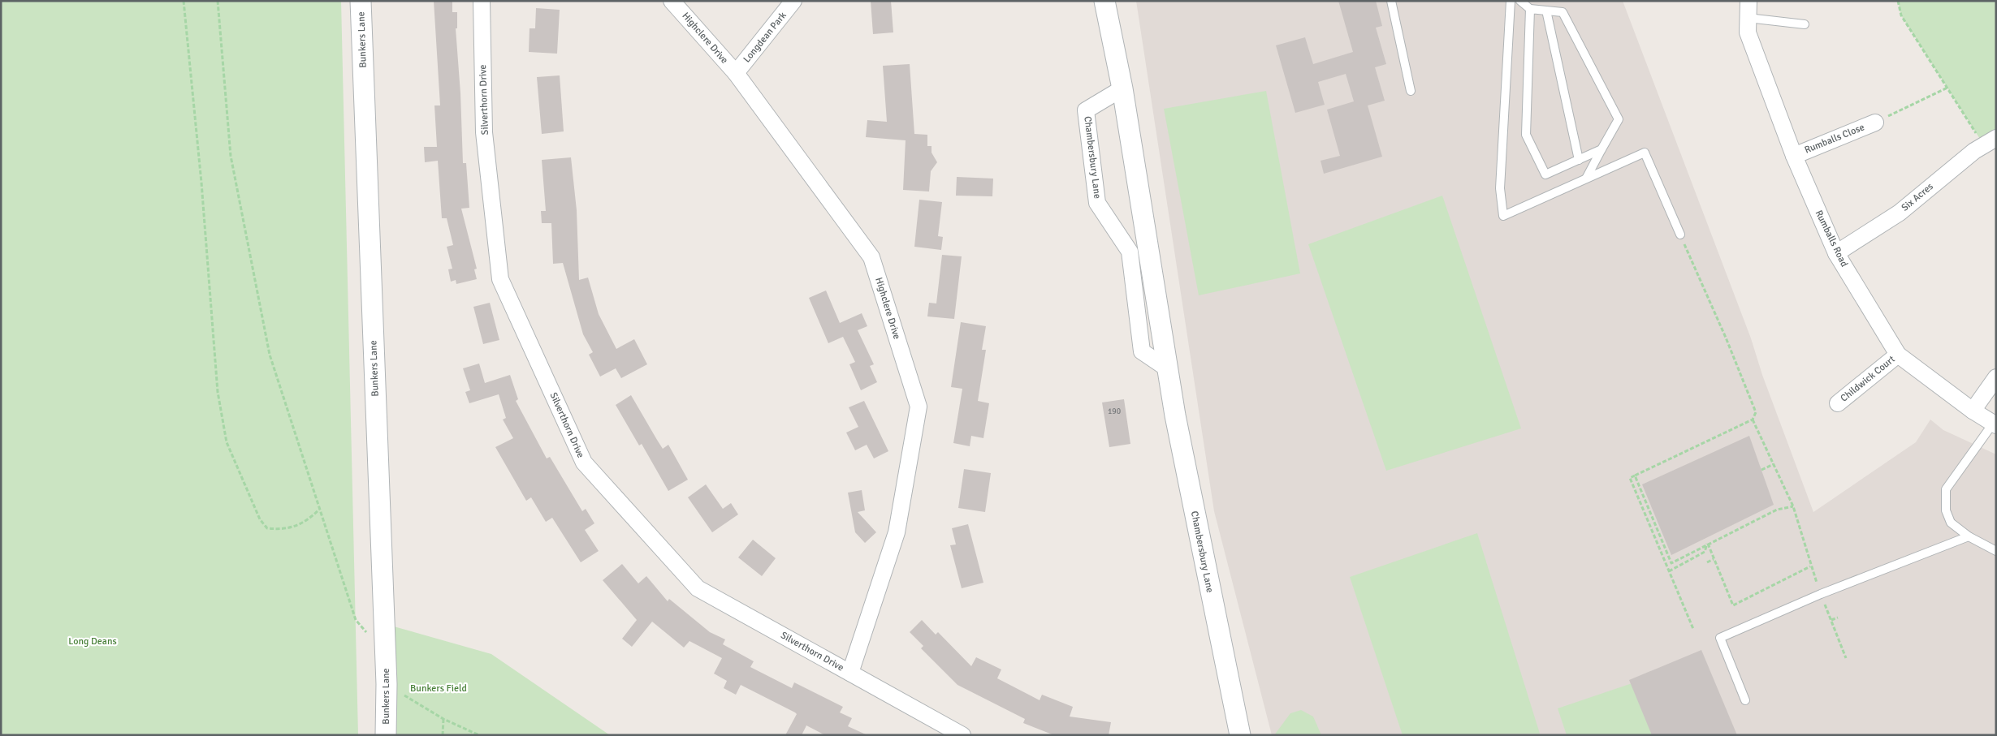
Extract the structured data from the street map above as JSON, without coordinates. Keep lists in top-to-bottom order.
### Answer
{
  "streets": {
    "street": [
      "Longdean Park",
      "Highclere Drive",
      "Bunkers Lane",
      "Silverthorn Drive",
      "Rumballs Close",
      "Chambersbury Lane",
      "Six Acres",
      "Rumballs Road",
      "Childwick Court"
    ]
  },
  "crossings": [
    ["Longdean Park", "Highclere Drive"],
    ["Highclere Drive", "Silverthorn Drive"],
    ["Rumballs Close", "Rumballs Road"],
    ["Six Acres", "Rumballs Road"],
    ["Rumballs Road", "Childwick Court"]
  ],
  "parks": ["Long Deans", "Bunkers Field"],
  "house_numbers": ["190"]
}
